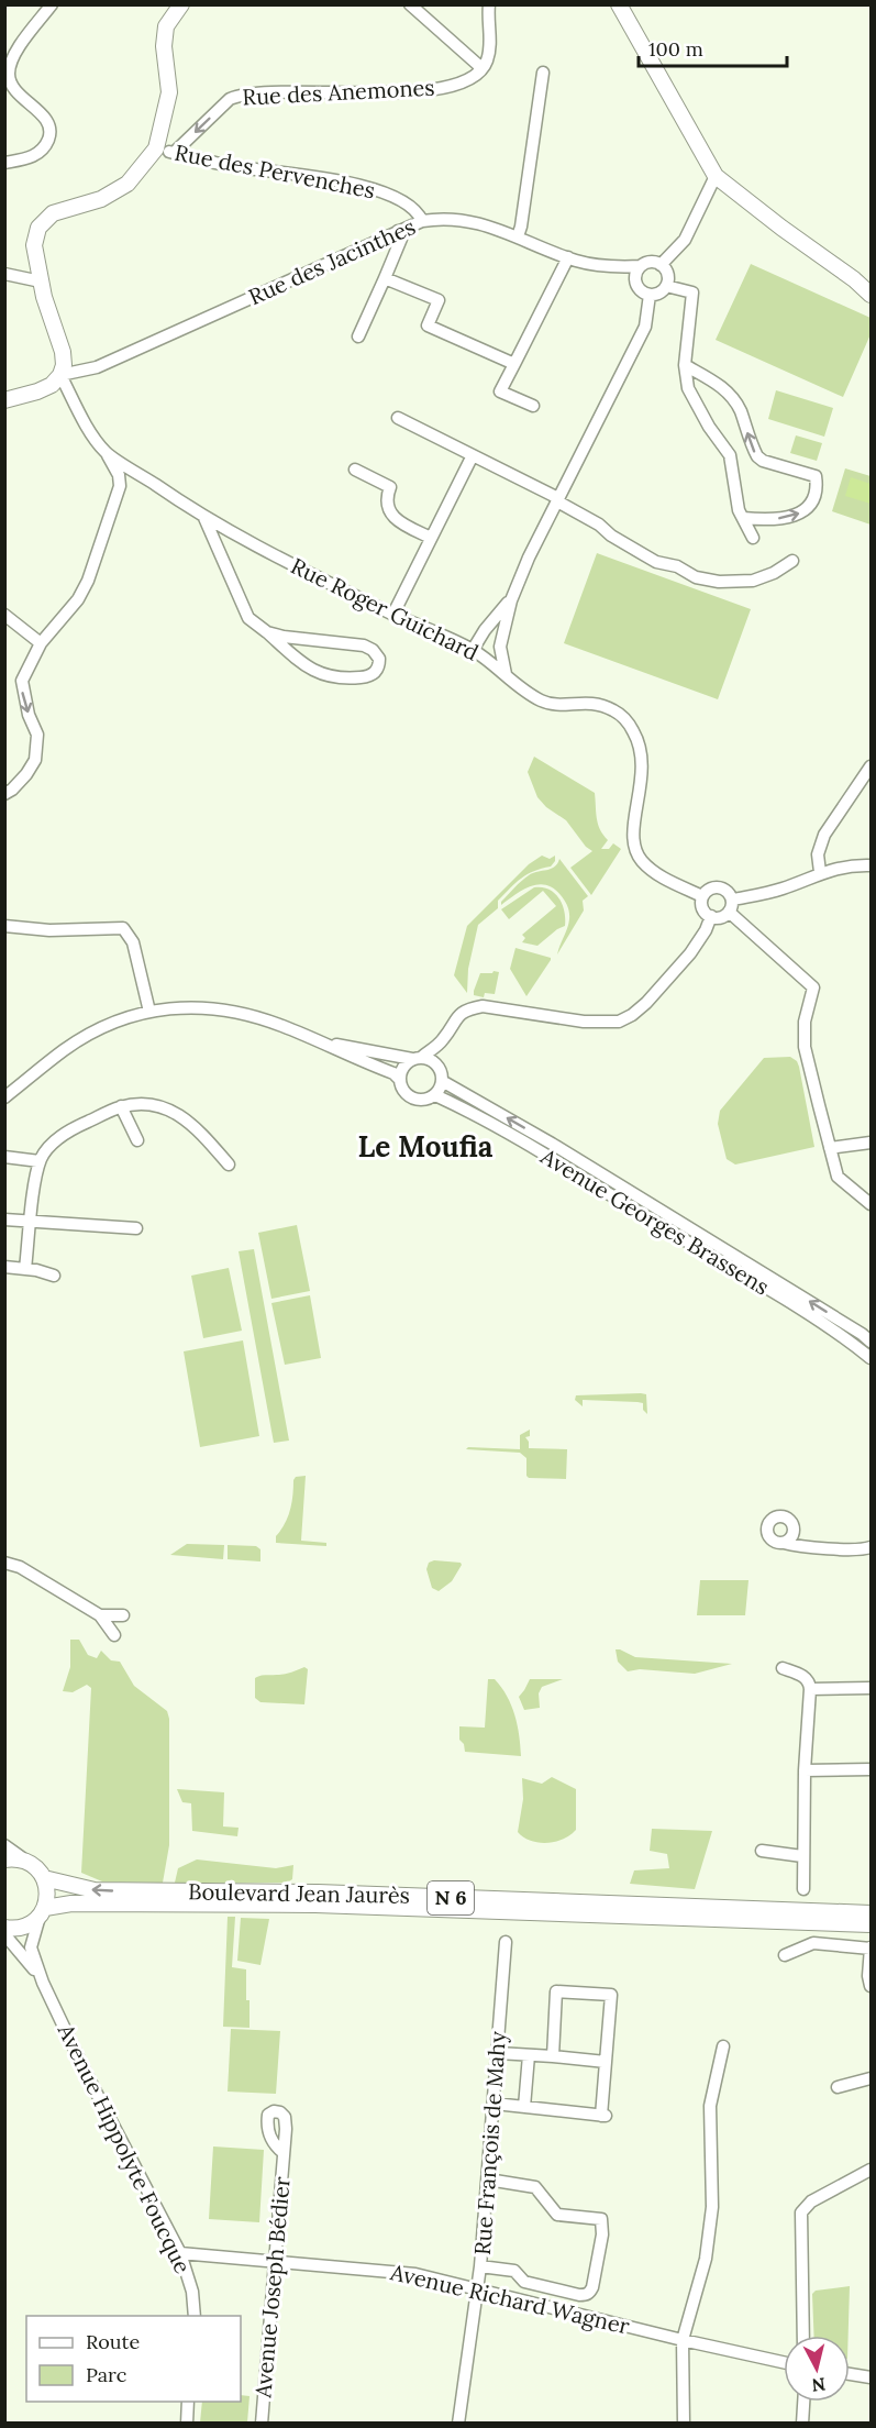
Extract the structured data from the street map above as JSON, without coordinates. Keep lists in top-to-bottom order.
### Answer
{
  "streets": {
    "main road": ["Boulevard Jean Jaurès", "N 6"],
    "street": [
      "Rue des Anemones",
      "Rue des Pervenches",
      "Rue des Jacinthes",
      "Rue Roger Guichard",
      "Avenue Georges Brassens",
      "Rue François de Mahy",
      "Avenue Hippolyte Foucque",
      "Avenue Joseph Bédier",
      "Avenue Richard Wagner"
    ]
  },
  "crossings": [
    ["Rue des Anemones", "Rue des Pervenches"],
    ["Rue des Pervenches", "Rue des Jacinthes"],
    ["Rue des Jacinthes", "Rue Roger Guichard"],
    ["Boulevard Jean Jaurès", "Avenue Hippolyte Foucque"],
    ["Rue François de Mahy", "Avenue Richard Wagner"],
    ["Avenue Hippolyte Foucque", "Avenue Richard Wagner"],
    ["Avenue Joseph Bédier", "Avenue Richard Wagner"]
  ],
  "one_way": ["Rue des Anemones"],
  "districts": ["Le Moufia"],
  "legend": ["Route", "Parc"],
  "scale_bar": "100 m",
  "north": "bottom"
}
